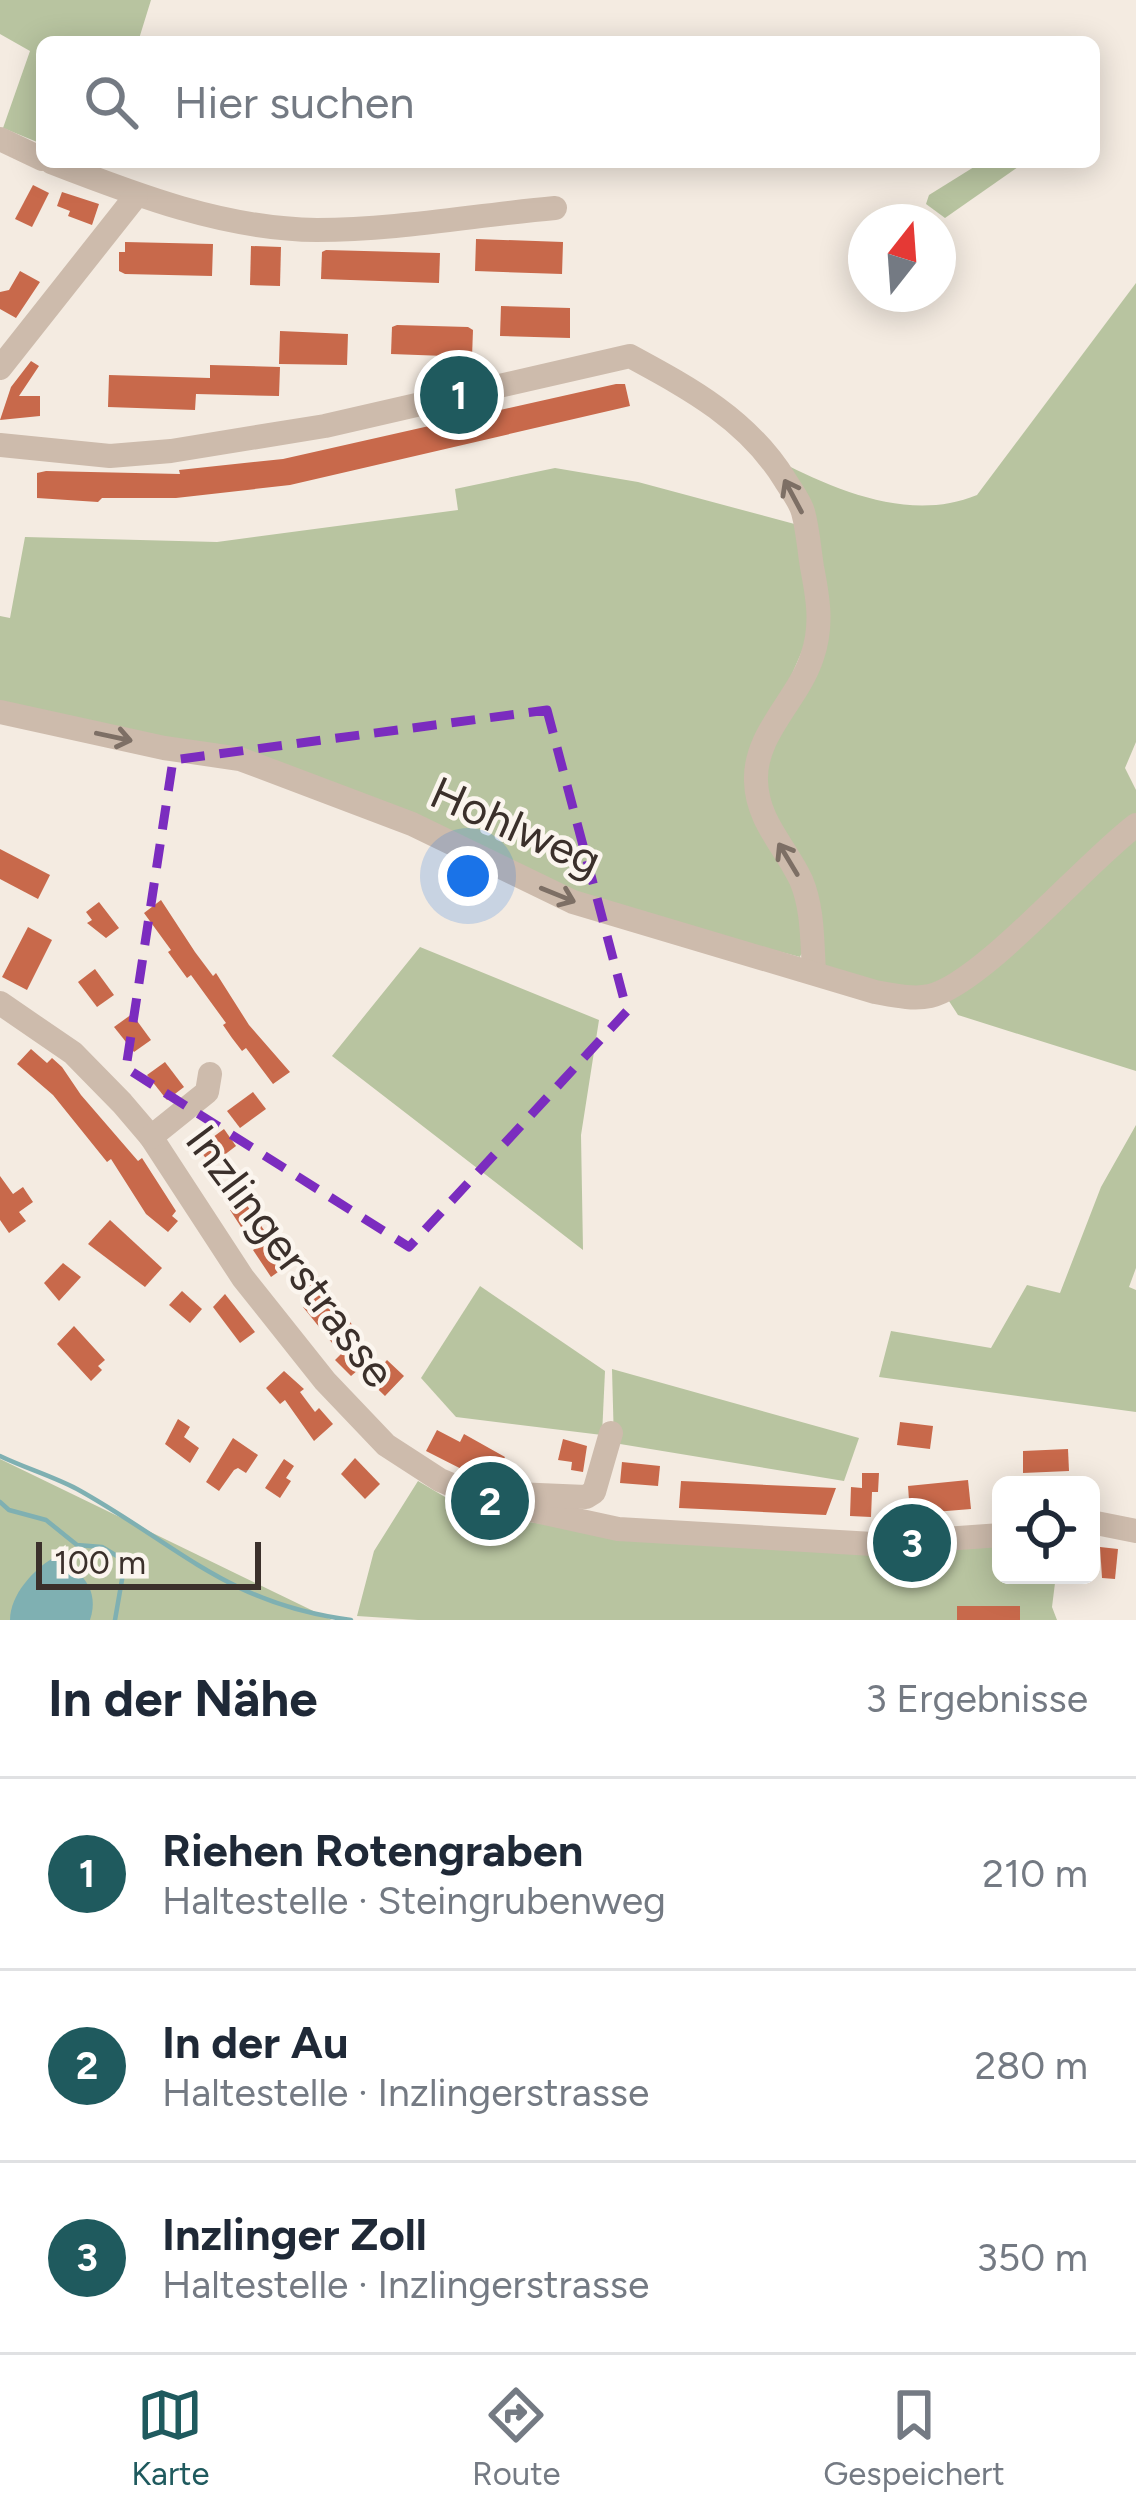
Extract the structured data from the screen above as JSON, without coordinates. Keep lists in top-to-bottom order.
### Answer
{
  "streets": {
    "street": ["Hohlweg", "Inzlingerstrasse"]
  },
  "one_way": ["Hohlweg"],
  "scale_bar": "100 m",
  "north": "top",
  "page": {
    "search": "Hier suchen",
    "pins": ["1", "2", "3"],
    "scale": "100 m",
    "heading": ["In der Nähe", "3 Ergebnisse"],
    "list": [
      {
        "mark": "1",
        "name": "Riehen Rotengraben",
        "note": "Haltestelle · Steingrubenweg",
        "value": "210 m"
      },
      {
        "mark": "2",
        "name": "In der Au",
        "note": "Haltestelle · Inzlingerstrasse",
        "value": "280 m"
      },
      {
        "mark": "3",
        "name": "Inzlinger Zoll",
        "note": "Haltestelle · Inzlingerstrasse",
        "value": "350 m"
      }
    ],
    "nav": ["Karte", "Route", "Gespeichert"]
  }
}
